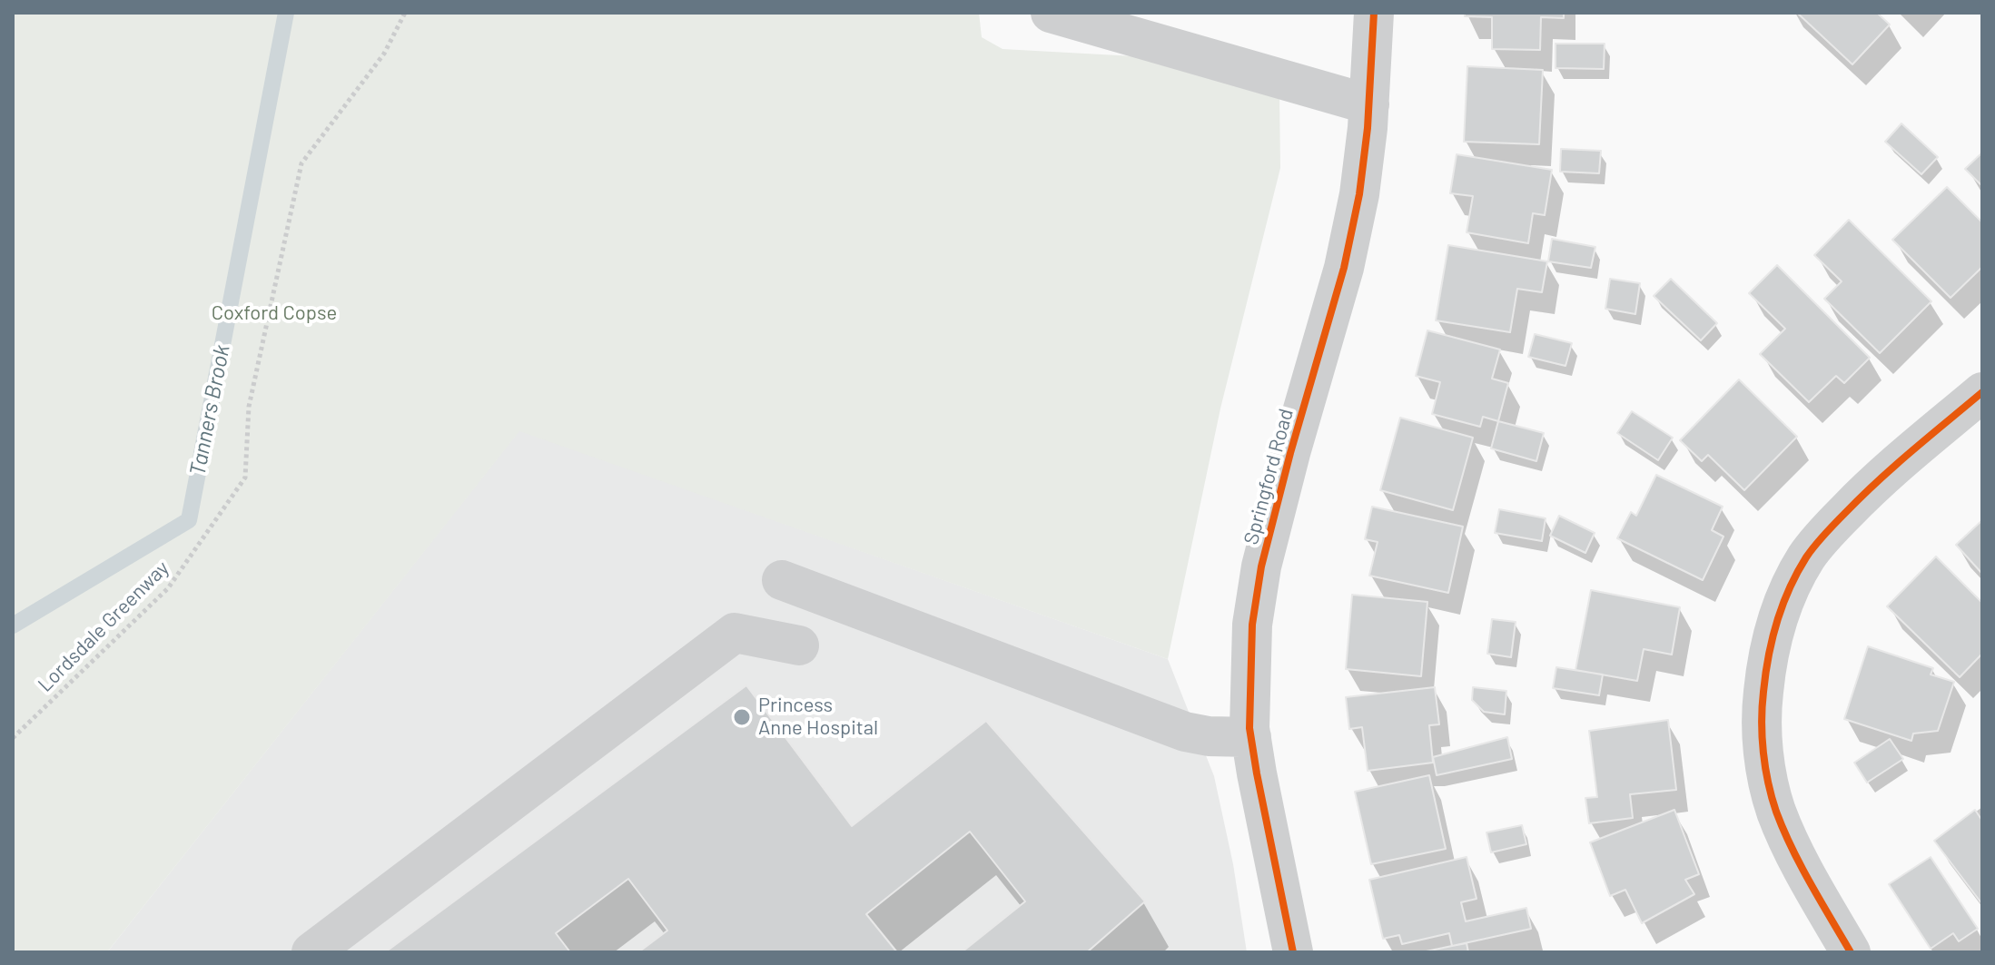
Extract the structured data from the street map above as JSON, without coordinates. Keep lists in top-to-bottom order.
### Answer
{
  "streets": {
    "street": ["Springford Road"],
    "path": ["Lordsdale Greenway"]
  },
  "water": ["Tanners Brook"],
  "parks": ["Coxford Copse"],
  "places": ["Princess Anne Hospital"]
}
